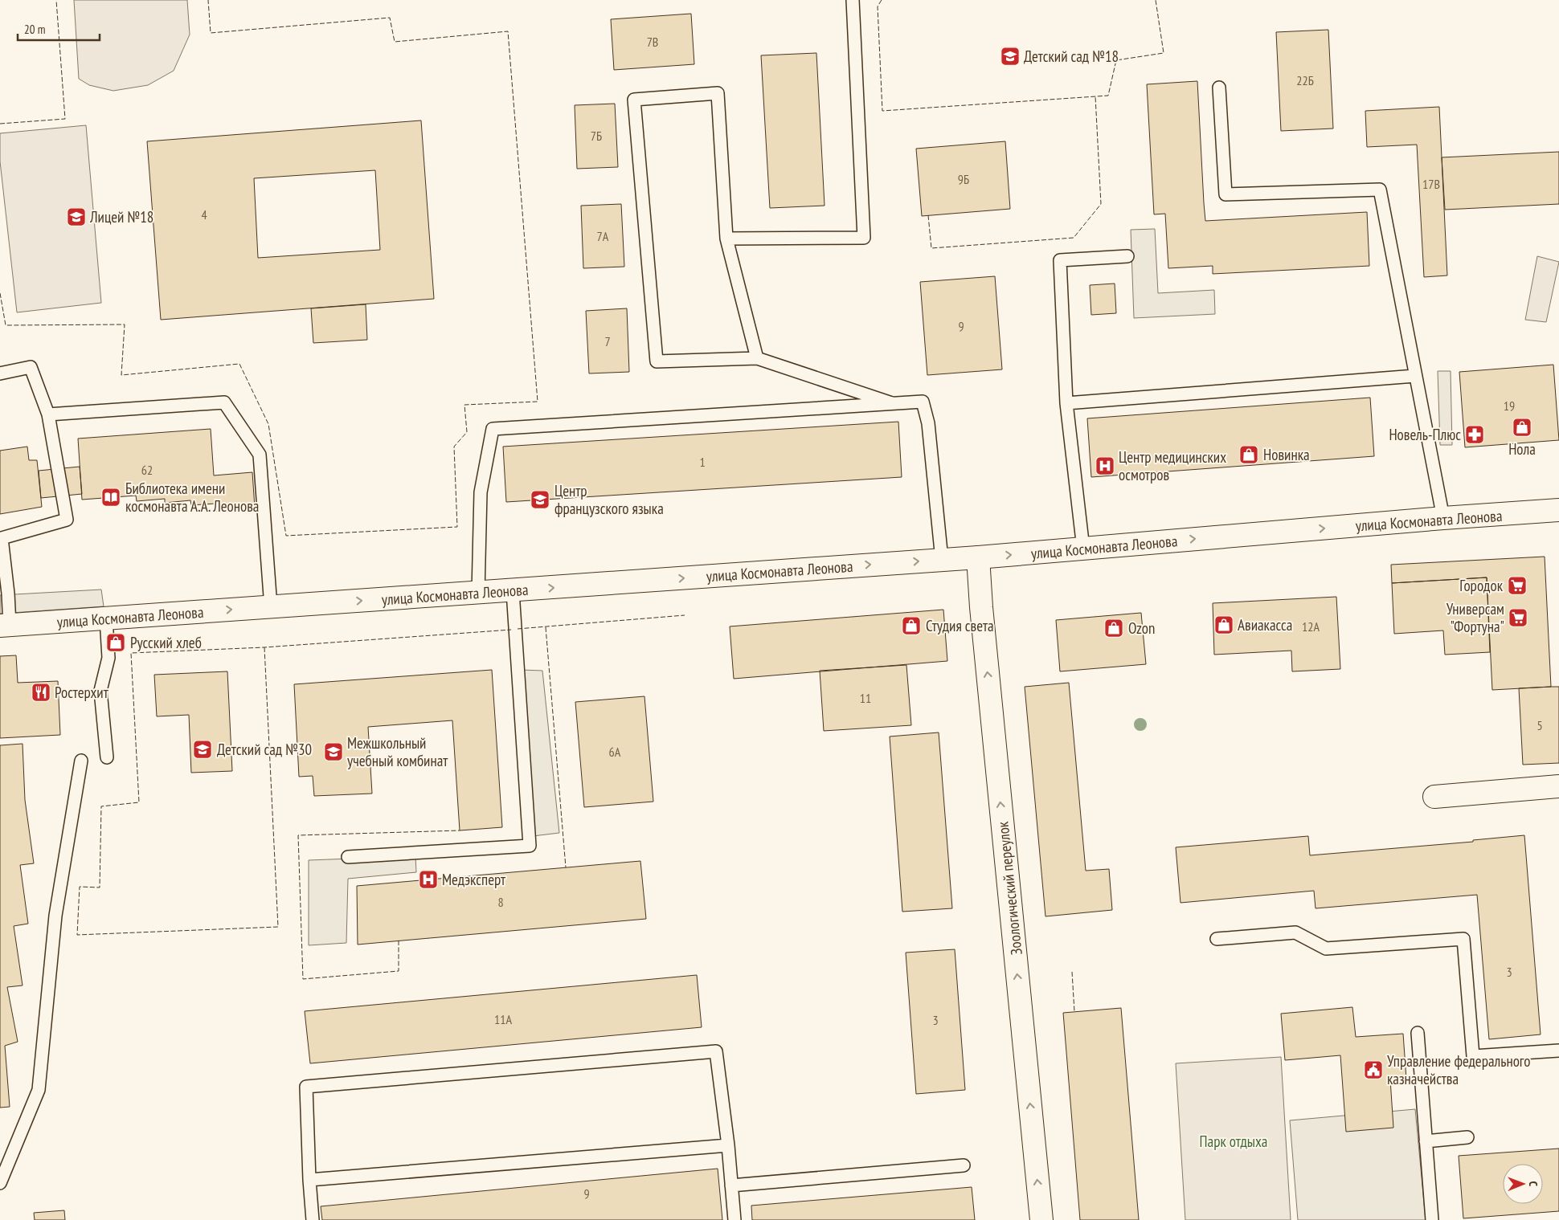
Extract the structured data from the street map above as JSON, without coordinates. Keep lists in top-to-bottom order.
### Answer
{
  "streets": {
    "main road": ["улица Космонавта Леонова", "Зоологический переулок"]
  },
  "crossings": [
    ["улица Космонавта Леонова", "Зоологический переулок"]
  ],
  "one_way": ["улица Космонавта Леонова", "Зоологический переулок"],
  "parks": ["Парк отдыха"],
  "places": {
    "school or university": [
      "Детский сад №18",
      "Лицей №18",
      "Центр французского языка",
      "Детский сад №30",
      "Межшкольный учебный комбинат"
    ],
    "shop": [
      "Нола",
      "Новинка",
      "Авиакасса",
      "Студия света",
      "Ozon",
      "Русский хлеб"
    ],
    "pharmacy": ["Новель-Плюс"],
    "hospital": ["Центр медицинских осмотров", "Медэксперт"],
    "library": ["Библиотека имени космонавта А.А. Леонова"],
    "supermarket": ["Городок", "Универсам \"Фортуна\""],
    "restaurant": ["Ростерхит"],
    "public building": ["Управление федерального казначейства"]
  },
  "house_numbers": [
    "7В",
    "22Б",
    "7Б",
    "9Б",
    "17В",
    "4",
    "7А",
    "9",
    "7",
    "19",
    "1",
    "62",
    "12А",
    "11",
    "5",
    "6А",
    "8",
    "3",
    "11А",
    "3",
    "9"
  ],
  "scale_bar": "20 m",
  "north": "right"
}
